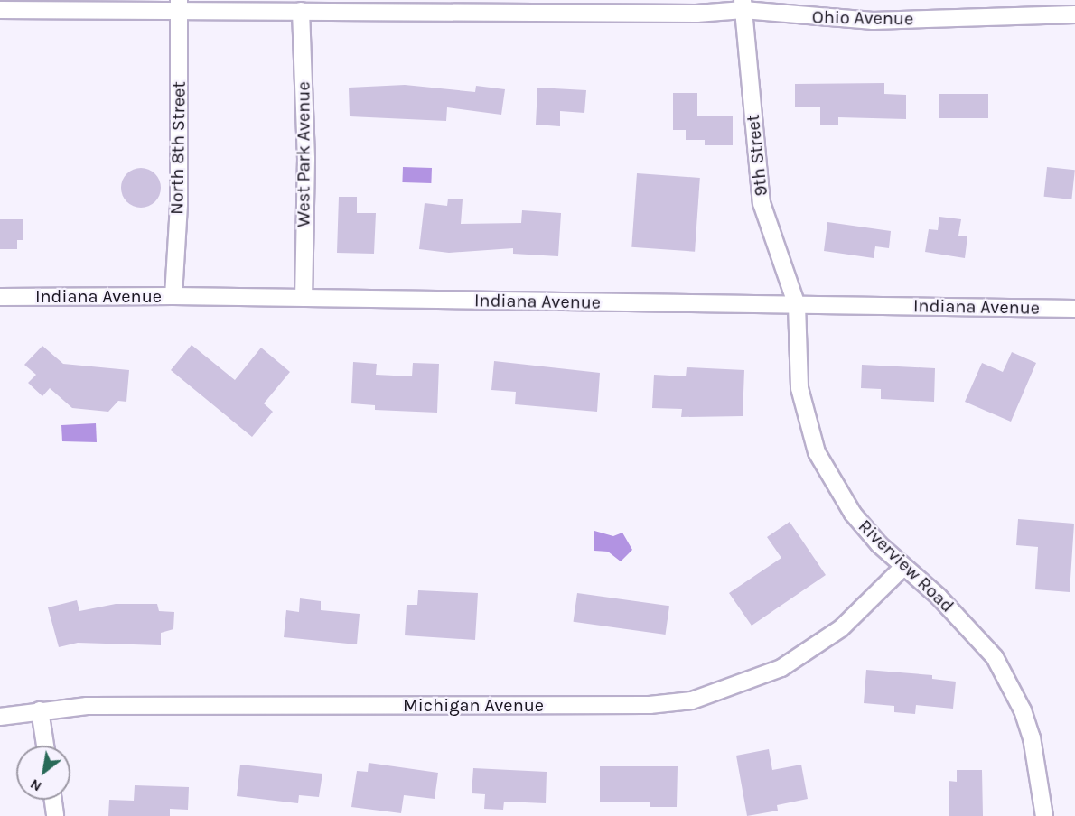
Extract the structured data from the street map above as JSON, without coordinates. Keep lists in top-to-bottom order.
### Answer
{
  "streets": {
    "street": [
      "Ohio Avenue",
      "North 8th Street",
      "West Park Avenue",
      "9th Street",
      "Indiana Avenue",
      "Riverview Road",
      "Michigan Avenue"
    ]
  },
  "crossings": [
    ["Ohio Avenue", "North 8th Street"],
    ["Ohio Avenue", "West Park Avenue"],
    ["Ohio Avenue", "9th Street"],
    ["North 8th Street", "Indiana Avenue"],
    ["West Park Avenue", "Indiana Avenue"],
    ["9th Street", "Indiana Avenue"],
    ["9th Street", "Riverview Road"],
    ["Indiana Avenue", "Riverview Road"],
    ["Riverview Road", "Michigan Avenue"]
  ],
  "north": "bottom left"
}
